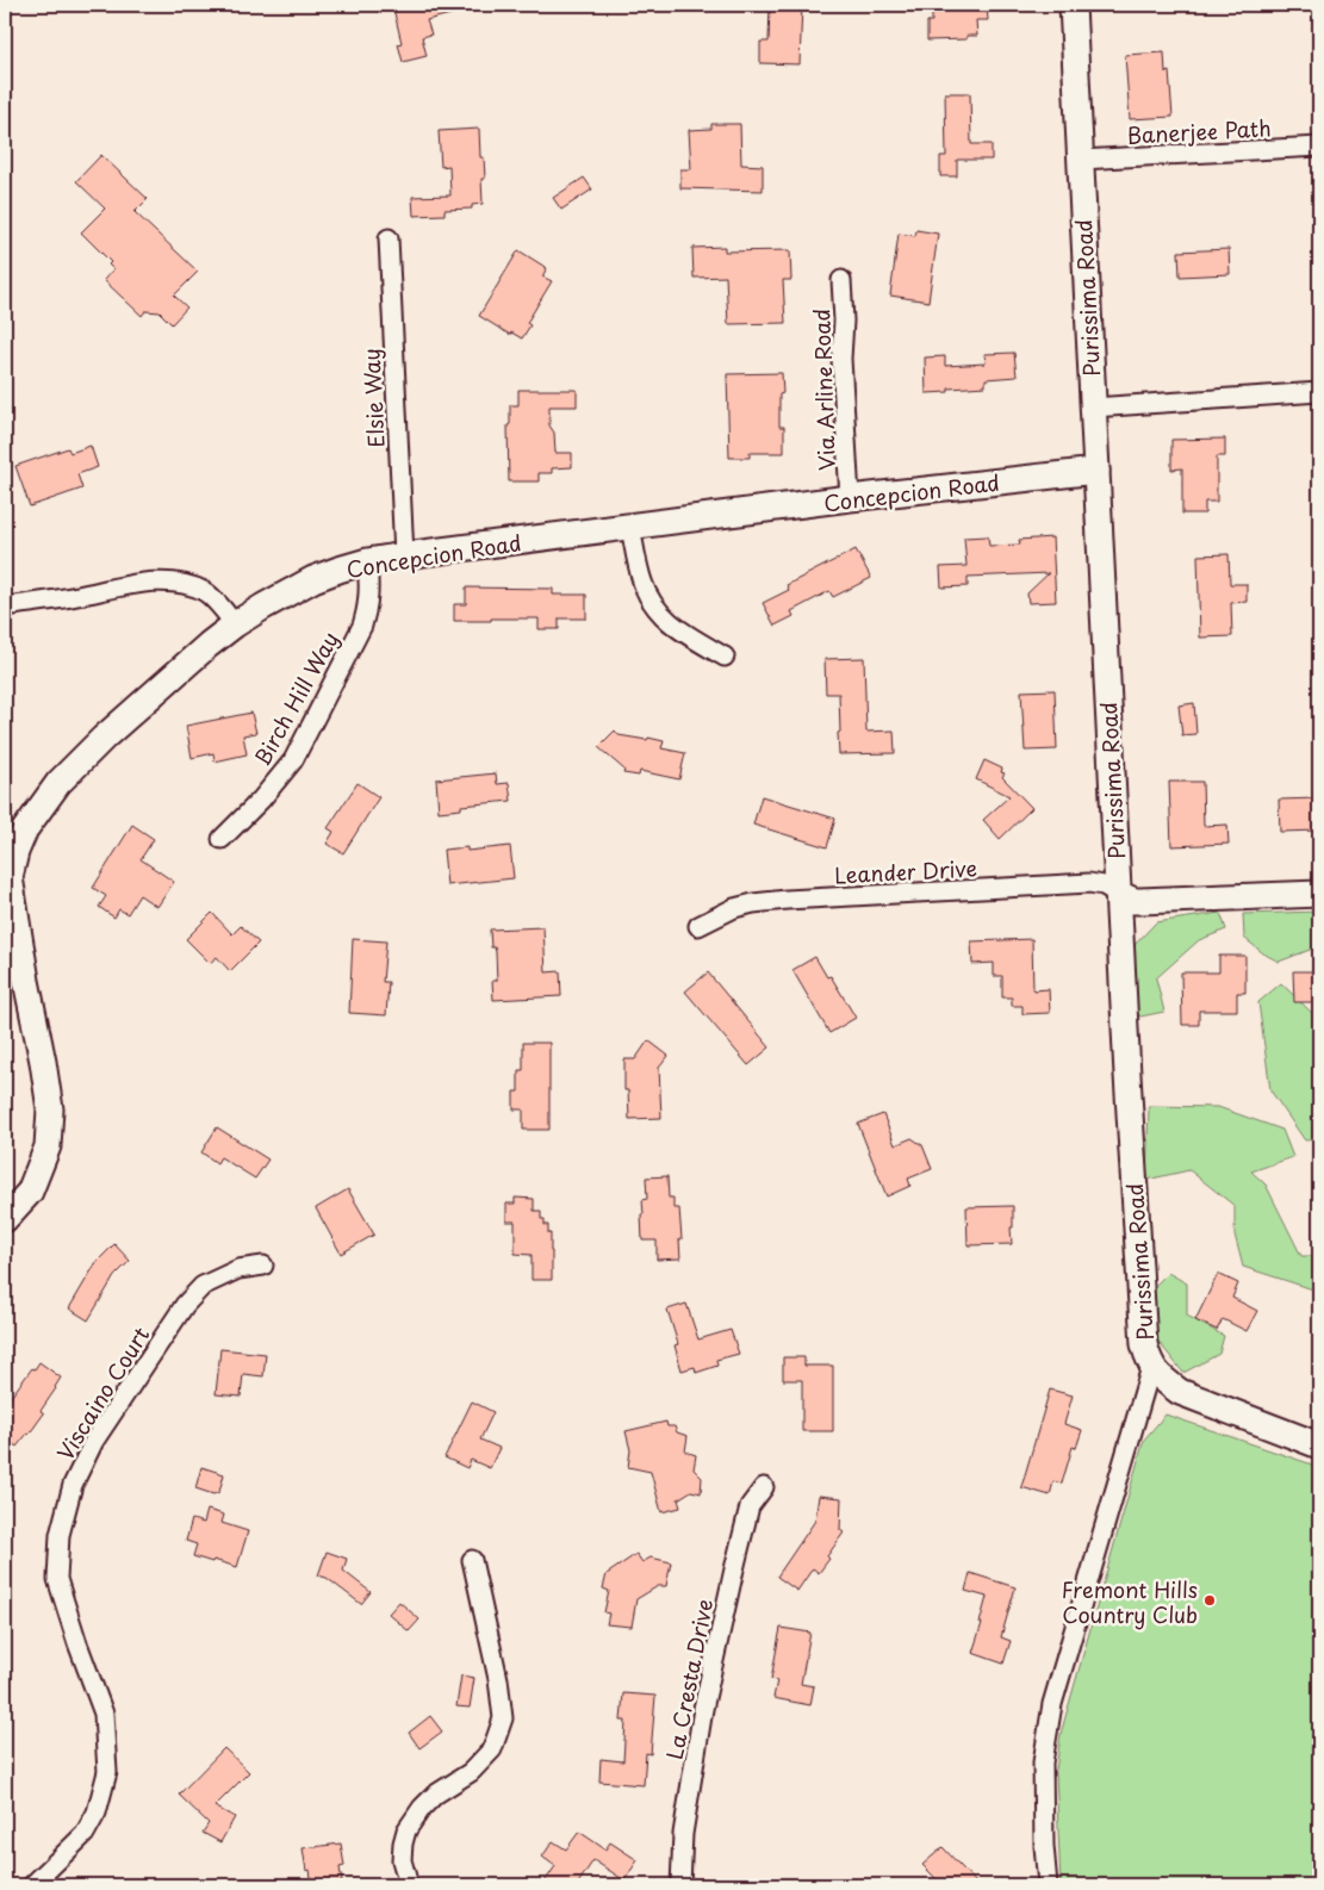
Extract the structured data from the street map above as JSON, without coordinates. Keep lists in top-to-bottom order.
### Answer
{
  "streets": {
    "street": [
      "Banerjee Path",
      "Purissima Road",
      "Via Arline Road",
      "Elsie Way",
      "Concepcion Road",
      "Birch Hill Way",
      "Leander Drive",
      "Viscaino Court",
      "La Cresta Drive"
    ]
  },
  "crossings": [
    ["Banerjee Path", "Purissima Road"],
    ["Purissima Road", "Concepcion Road"],
    ["Purissima Road", "Leander Drive"],
    ["Via Arline Road", "Concepcion Road"],
    ["Elsie Way", "Concepcion Road"],
    ["Concepcion Road", "Birch Hill Way"]
  ],
  "places": ["Fremont Hills Country Club"]
}
